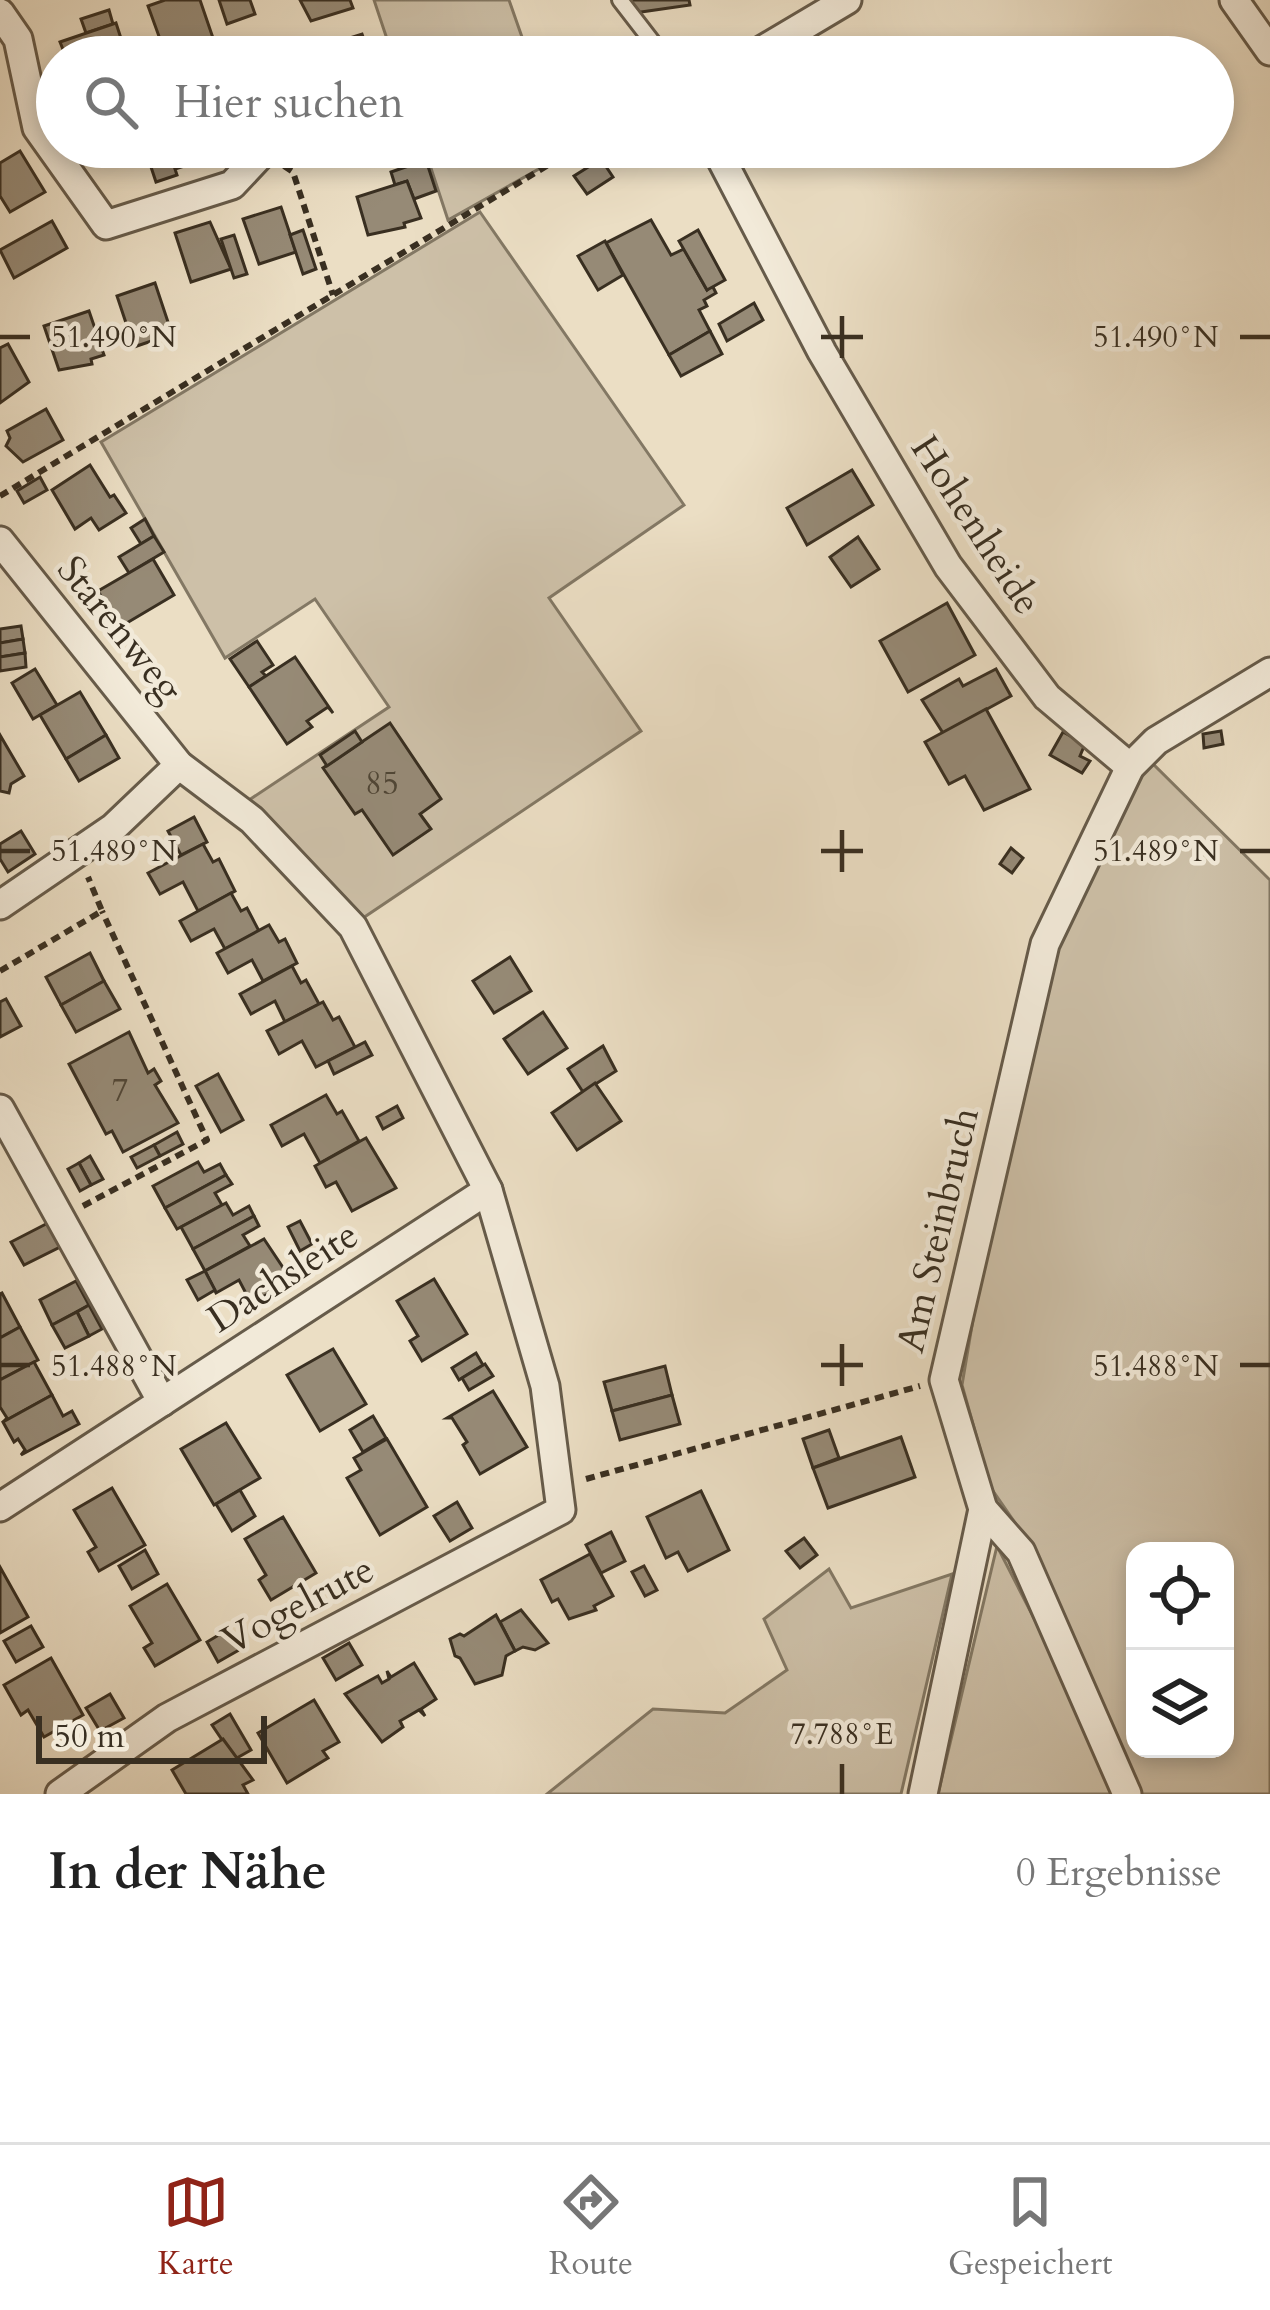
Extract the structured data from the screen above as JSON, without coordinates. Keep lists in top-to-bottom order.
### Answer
{
  "streets": {
    "street": [
      "Hohenheide",
      "Starenweg",
      "Am Steinbruch",
      "Dachsleite",
      "Vogelrute"
    ]
  },
  "crossings": [
    ["Hohenheide", "Am Steinbruch"]
  ],
  "house_numbers": ["85", "7"],
  "scale_bar": "50 m",
  "page": {
    "search": "Hier suchen",
    "scale": "50 m",
    "heading": ["In der Nähe", "0 Ergebnisse"],
    "nav": ["Karte", "Route", "Gespeichert"]
  },
  "coordinates": [
    "51.490°N",
    "51.489°N",
    "51.488°N",
    "7.788°E"
  ]
}
